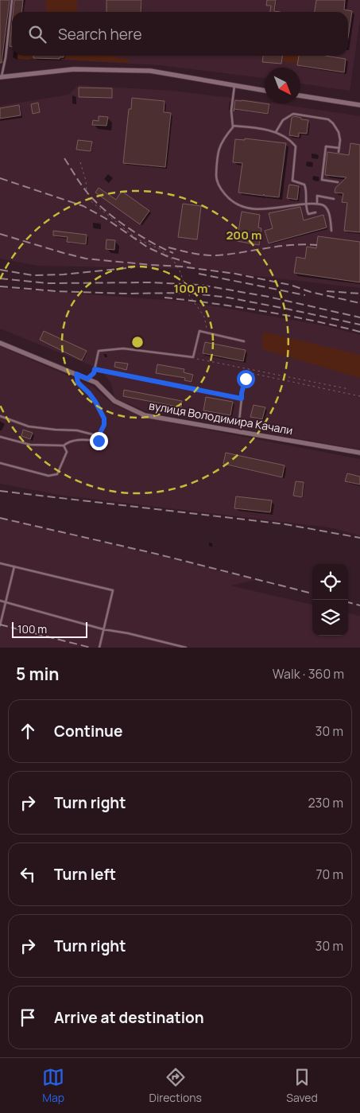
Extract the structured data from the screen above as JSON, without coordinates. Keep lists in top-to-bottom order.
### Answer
{
  "streets": {
    "street": ["вулиця Володимира Качали"]
  },
  "scale_bar": "100 m",
  "north": "bottom right",
  "page": {
    "search": "Search here",
    "scale": "100 m",
    "heading": ["5 min", "Walk · 360 m"],
    "list": [
      ["Continue", "30 m"],
      ["Turn right", "230 m"],
      ["Turn left", "70 m"],
      ["Turn right", "30 m"],
      "Arrive at destination"
    ],
    "nav": ["Map", "Directions", "Saved"]
  },
  "rings": ["200 m", "100 m"]
}
